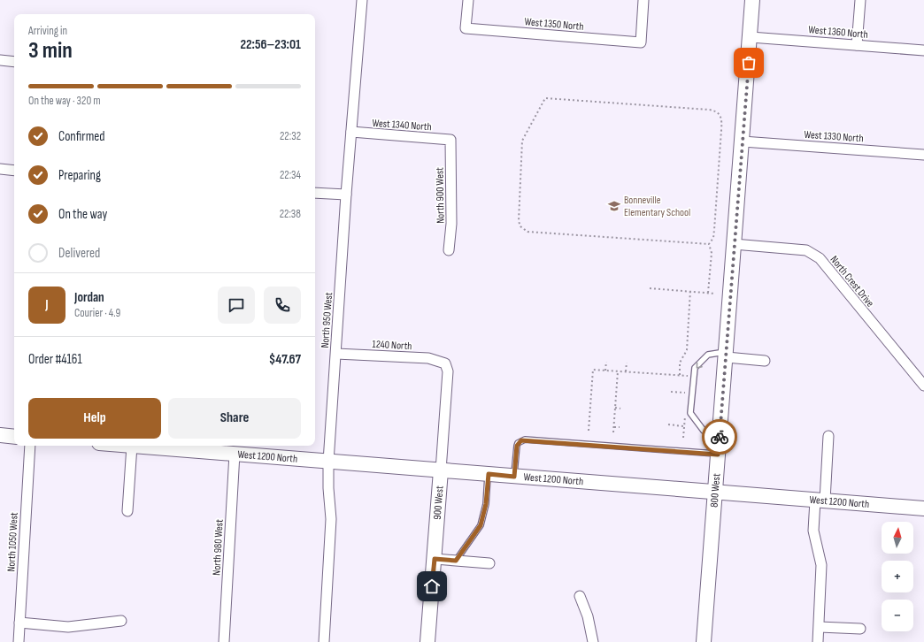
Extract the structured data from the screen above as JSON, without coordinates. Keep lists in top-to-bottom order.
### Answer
{
  "streets": {
    "street": [
      "West 1350 North",
      "West 1360 North",
      "West 1340 North",
      "West 1330 North",
      "North 900 West",
      "North Crest Drive",
      "North 950 West",
      "1240 North",
      "West 1200 North",
      "800 West",
      "900 West",
      "North 1050 West",
      "North 980 West"
    ]
  },
  "crossings": [
    ["West 1360 North", "800 West"],
    ["West 1340 North", "North 900 West"],
    ["West 1340 North", "North 950 West"],
    ["West 1330 North", "800 West"],
    ["North Crest Drive", "800 West"],
    ["North 950 West", "1240 North"],
    ["North 950 West", "West 1200 North"],
    ["1240 North", "900 West"],
    ["West 1200 North", "800 West"],
    ["West 1200 North", "900 West"],
    ["West 1200 North", "North 980 West"]
  ],
  "places": {
    "school or university": ["Bonneville Elementary School"]
  },
  "north": "top",
  "page": {
    "heading": ["3 min", "Arriving in", "22:56–23:01"],
    "panel": [
      "Jordan",
      "Courier · 4.9",
      "Order #4161",
      "$47.67"
    ],
    "bar": "On the way · 320 m",
    "list": [
      ["Confirmed", "22:32"],
      ["Preparing", "22:34"],
      ["On the way", "22:38"],
      "Delivered"
    ],
    "round": "J",
    "buttons": ["Help", "Share"],
    "map_buttons": ["+", "−"]
  }
}
